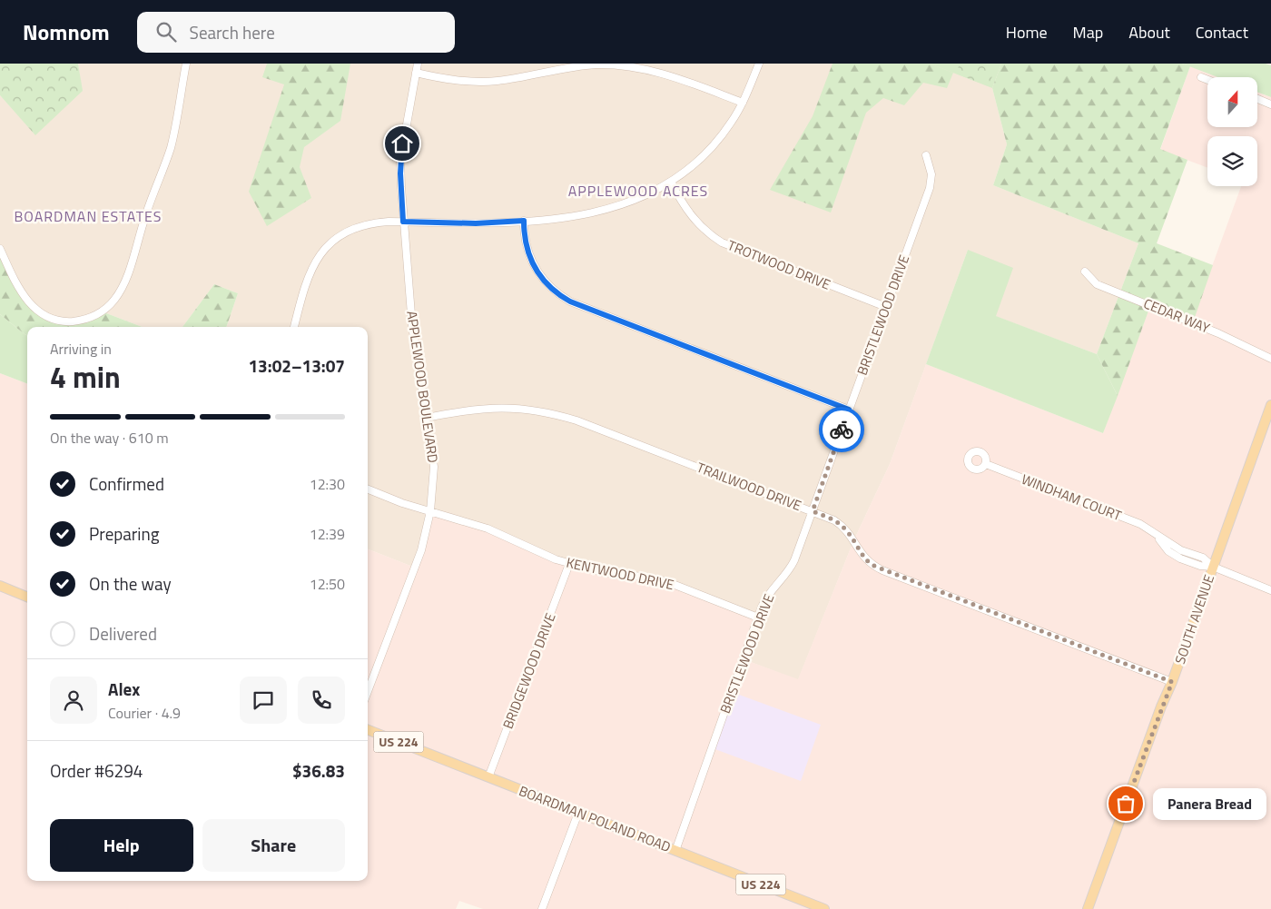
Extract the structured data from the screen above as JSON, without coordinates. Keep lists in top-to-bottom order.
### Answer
{
  "streets": {
    "main road": ["SOUTH AVENUE", "US 224", "BOARDMAN POLAND ROAD"],
    "street": [
      "TROTWOOD DRIVE",
      "BRISTLEWOOD DRIVE",
      "CEDAR WAY",
      "APPLEWOOD BOULEVARD",
      "TRAILWOOD DRIVE",
      "WINDHAM COURT",
      "KENTWOOD DRIVE",
      "BRIDGEWOOD DRIVE"
    ]
  },
  "crossings": [
    ["TROTWOOD DRIVE", "BRISTLEWOOD DRIVE"],
    ["BRISTLEWOOD DRIVE", "TRAILWOOD DRIVE"],
    ["BRISTLEWOOD DRIVE", "KENTWOOD DRIVE"],
    ["BRISTLEWOOD DRIVE", "BOARDMAN POLAND ROAD"],
    ["APPLEWOOD BOULEVARD", "TRAILWOOD DRIVE"],
    ["APPLEWOOD BOULEVARD", "KENTWOOD DRIVE"],
    ["TRAILWOOD DRIVE", "SOUTH AVENUE"],
    ["WINDHAM COURT", "SOUTH AVENUE"],
    ["KENTWOOD DRIVE", "BRIDGEWOOD DRIVE"],
    ["BRIDGEWOOD DRIVE", "BOARDMAN POLAND ROAD"]
  ],
  "districts": ["APPLEWOOD ACRES", "BOARDMAN ESTATES"],
  "places": ["Panera Bread"],
  "north": "top",
  "page": {
    "header": "Nomnom",
    "search": "Search here",
    "nav": [
      "Home",
      "Map",
      "About",
      "Contact"
    ],
    "heading": ["4 min", "Arriving in", "13:02–13:07"],
    "panel": [
      "Alex",
      "Courier · 4.9",
      "Order #6294",
      "$36.83"
    ],
    "bar": "On the way · 610 m",
    "list": [
      ["Confirmed", "12:30"],
      ["Preparing", "12:39"],
      ["On the way", "12:50"],
      "Delivered"
    ],
    "bubble": "Panera Bread",
    "buttons": ["Help", "Share"]
  }
}
